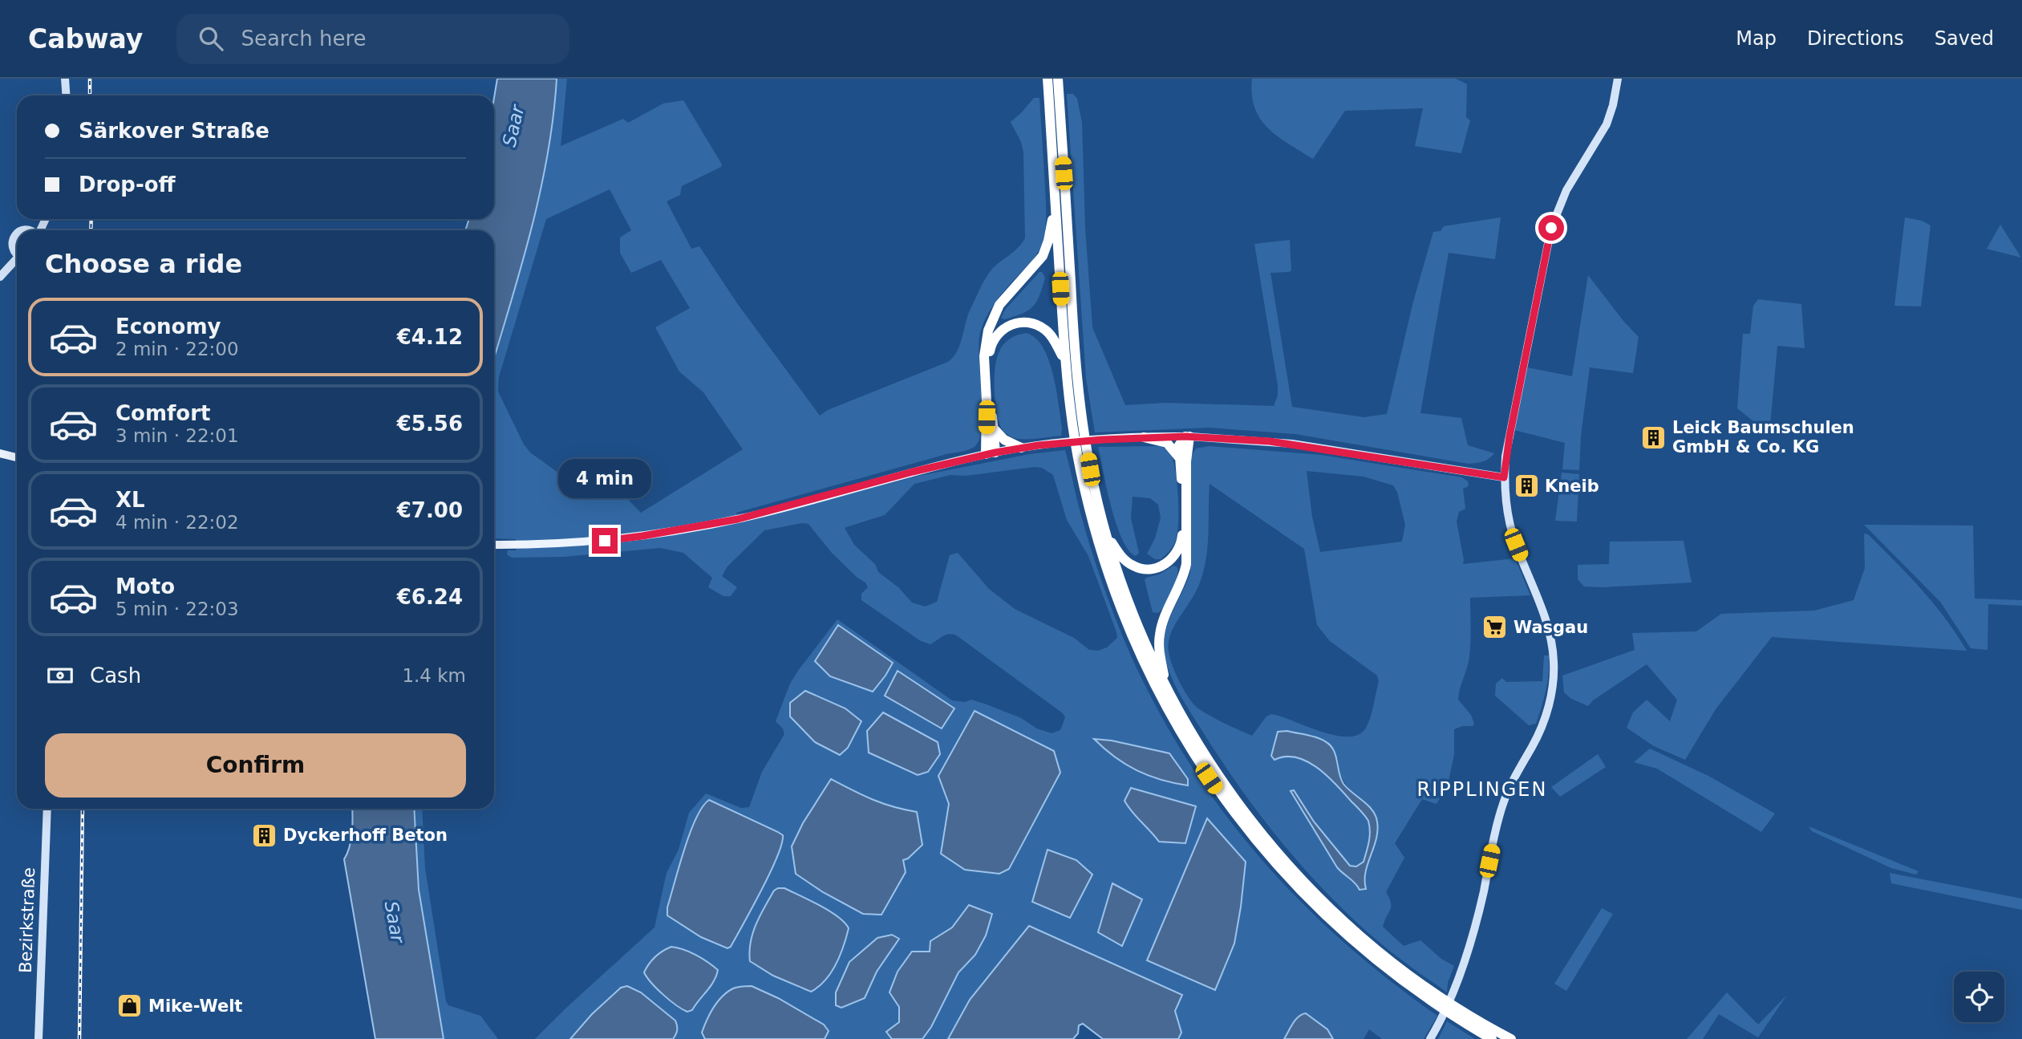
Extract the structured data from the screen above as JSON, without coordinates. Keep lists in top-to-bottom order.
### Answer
{
  "streets": {
    "main road": ["Bezirkstraße"]
  },
  "districts": ["RIPPLINGEN"],
  "water": ["Saar"],
  "places": {
    "building": ["Leick Baumschulen GmbH & Co. KG", "Kneib", "Dyckerhoff Beton"],
    "supermarket": ["Wasgau"],
    "shop": ["Mike-Welt"]
  },
  "page": {
    "header": "Cabway",
    "search": "Search here",
    "nav": ["Map", "Directions", "Saved"],
    "banner": ["Särkover Straße", "Drop-off"],
    "heading": "Choose a ride",
    "list": [
      {
        "name": "Economy",
        "note": "2 min · 22:00",
        "value": "€4.12"
      },
      {
        "name": "Comfort",
        "note": "3 min · 22:01",
        "value": "€5.56"
      },
      {
        "name": "XL",
        "note": "4 min · 22:02",
        "value": "€7.00"
      },
      {
        "name": "Moto",
        "note": "5 min · 22:03",
        "value": "€6.24"
      }
    ],
    "bubble": "4 min",
    "pay": ["Cash", "1.4 km"],
    "buttons": "Confirm"
  }
}
